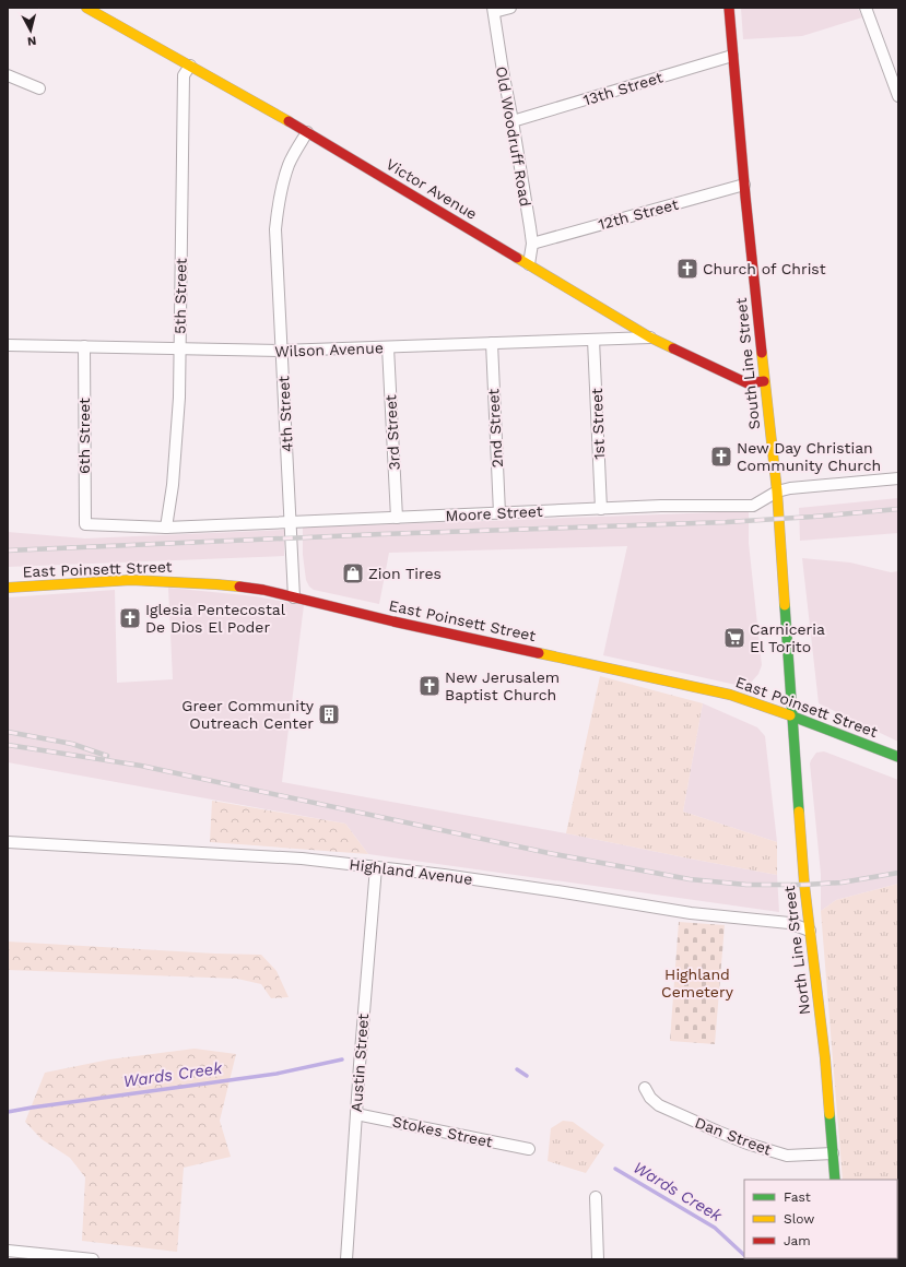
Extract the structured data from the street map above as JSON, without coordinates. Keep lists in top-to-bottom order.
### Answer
{
  "streets": {
    "main road": [
      "Victor Avenue",
      "South Line Street",
      "East Poinsett Street",
      "North Line Street"
    ],
    "street": [
      "13th Street",
      "Old Woodruff Road",
      "12th Street",
      "5th Street",
      "Wilson Avenue",
      "4th Street",
      "1st Street",
      "2nd Street",
      "3rd Street",
      "6th Street",
      "Moore Street",
      "Highland Avenue",
      "Austin Street",
      "Stokes Street",
      "Dan Street"
    ]
  },
  "crossings": [
    ["13th Street", "Old Woodruff Road"],
    ["13th Street", "South Line Street"],
    ["Old Woodruff Road", "Victor Avenue"],
    ["Old Woodruff Road", "12th Street"],
    ["Victor Avenue", "5th Street"],
    ["Victor Avenue", "Wilson Avenue"],
    ["Victor Avenue", "South Line Street"],
    ["Victor Avenue", "4th Street"],
    ["12th Street", "South Line Street"],
    ["5th Street", "Wilson Avenue"],
    ["5th Street", "Moore Street"],
    ["Wilson Avenue", "4th Street"],
    ["Wilson Avenue", "1st Street"],
    ["Wilson Avenue", "2nd Street"],
    ["Wilson Avenue", "3rd Street"],
    ["Wilson Avenue", "6th Street"],
    ["South Line Street", "Moore Street"],
    ["South Line Street", "East Poinsett Street"],
    ["South Line Street", "North Line Street"],
    ["4th Street", "Moore Street"],
    ["4th Street", "East Poinsett Street"],
    ["1st Street", "Moore Street"],
    ["2nd Street", "Moore Street"],
    ["3rd Street", "Moore Street"],
    ["6th Street", "Moore Street"],
    ["East Poinsett Street", "North Line Street"],
    ["Highland Avenue", "North Line Street"],
    ["Highland Avenue", "Austin Street"],
    ["North Line Street", "Dan Street"],
    ["Austin Street", "Stokes Street"]
  ],
  "water": ["Wards Creek"],
  "parks": ["Highland Cemetery"],
  "places": {
    "church": [
      "Church of Christ",
      "New Day Christian Community Church",
      "Iglesia Pentecostal De Dios El Poder",
      "New Jerusalem Baptist Church"
    ],
    "shop": ["Zion Tires"],
    "supermarket": ["Carniceria El Torito"],
    "building": ["Greer Community Outreach Center"]
  },
  "legend": ["Fast", "Slow", "Jam"],
  "north": "bottom"
}
